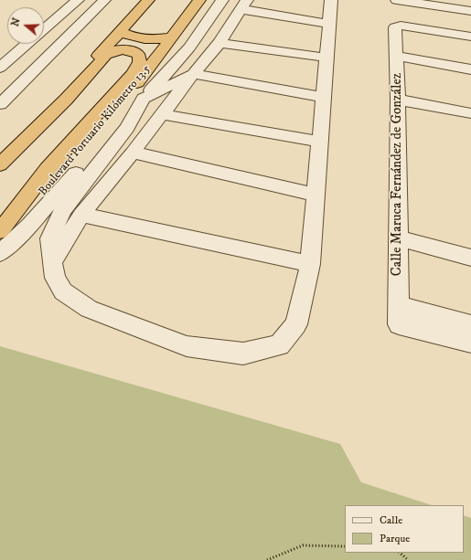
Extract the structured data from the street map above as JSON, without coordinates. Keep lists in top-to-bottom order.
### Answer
{
  "streets": {
    "highway": ["Boulevard Portuario Kilómetro 13.5"],
    "street": ["Calle Maruca Fernández de González"]
  },
  "legend": ["Calle", "Parque"],
  "north": "left"
}
